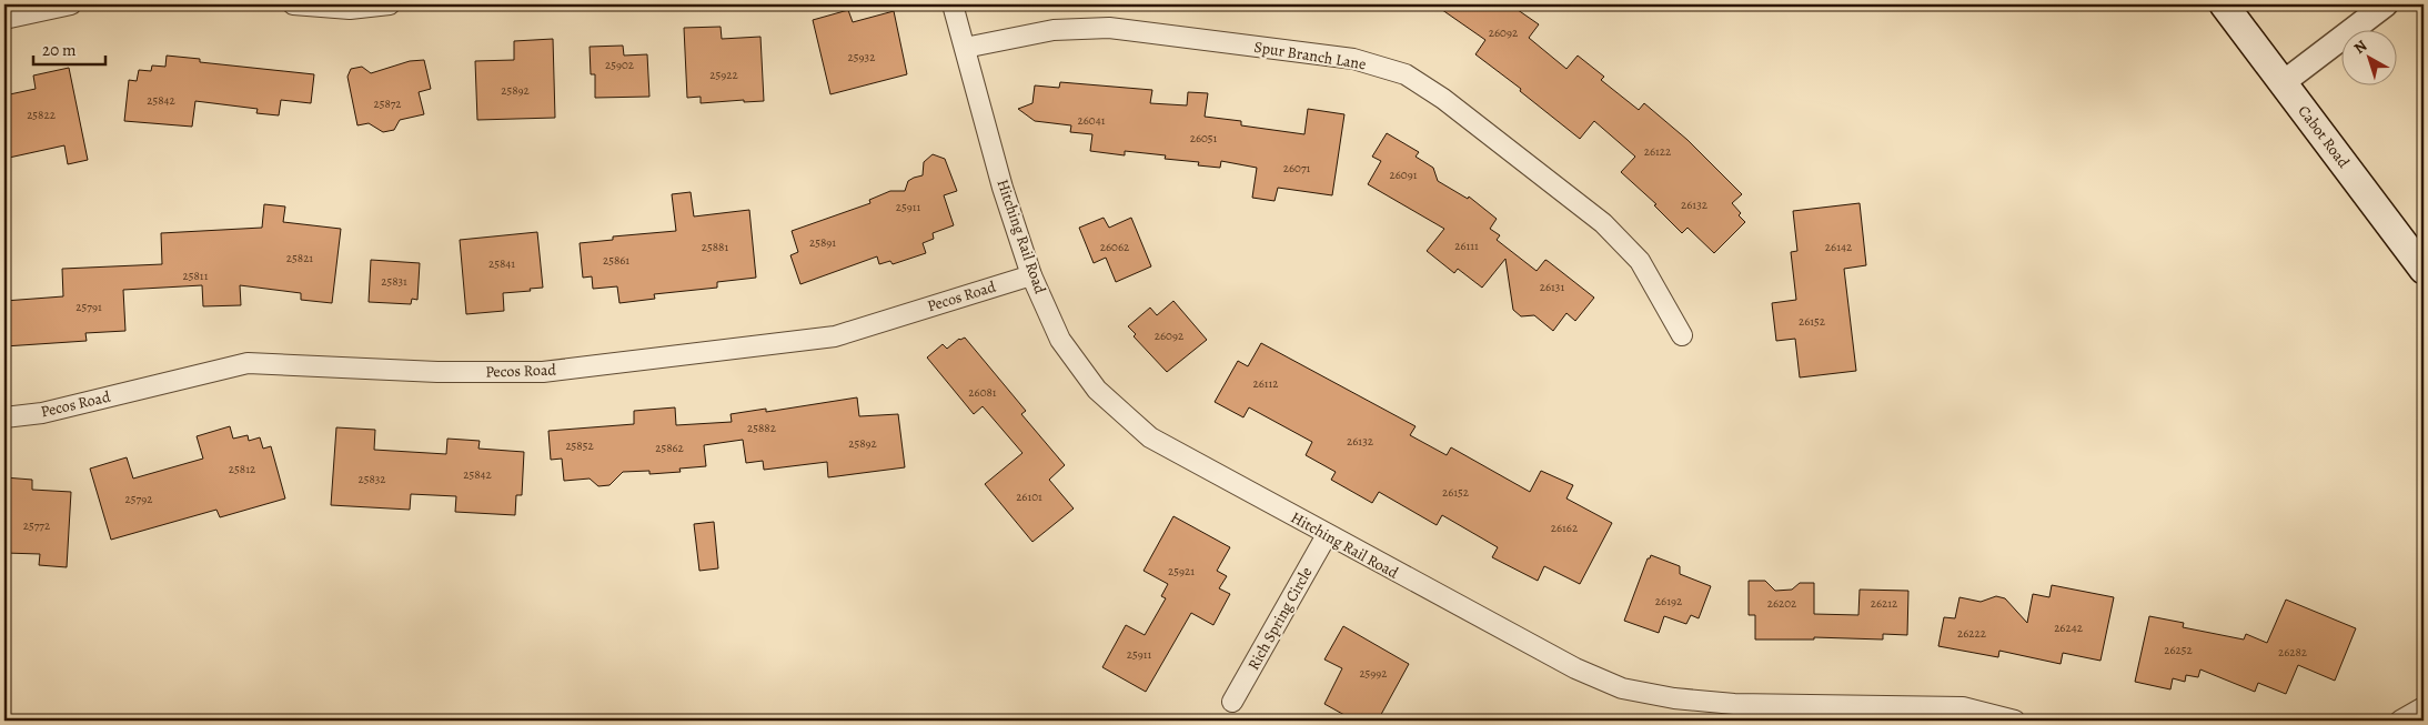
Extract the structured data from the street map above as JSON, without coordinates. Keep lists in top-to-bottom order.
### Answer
{
  "streets": {
    "main road": ["Cabot Road"],
    "street": [
      "Spur Branch Lane",
      "Hitching Rail Road",
      "Pecos Road",
      "Rich Spring Circle"
    ]
  },
  "crossings": [
    ["Spur Branch Lane", "Hitching Rail Road"],
    ["Hitching Rail Road", "Pecos Road"],
    ["Hitching Rail Road", "Rich Spring Circle"]
  ],
  "house_numbers": [
    "26092",
    "25932",
    "25902",
    "25922",
    "25892",
    "25842",
    "25872",
    "25822",
    "26041",
    "26051",
    "26122",
    "26071",
    "26091",
    "26132",
    "25911",
    "25891",
    "26111",
    "25881",
    "26062",
    "26142",
    "25821",
    "25861",
    "25841",
    "25811",
    "25831",
    "26131",
    "25791",
    "26152",
    "26092",
    "26112",
    "26081",
    "25882",
    "26132",
    "25892",
    "25852",
    "25862",
    "25812",
    "25842",
    "25832",
    "26152",
    "26101",
    "25792",
    "25772",
    "26162",
    "25921",
    "26192",
    "26202",
    "26212",
    "26242",
    "26222",
    "26252",
    "26282",
    "25911",
    "25992"
  ],
  "scale_bar": "20 m",
  "north": "top left"
}
